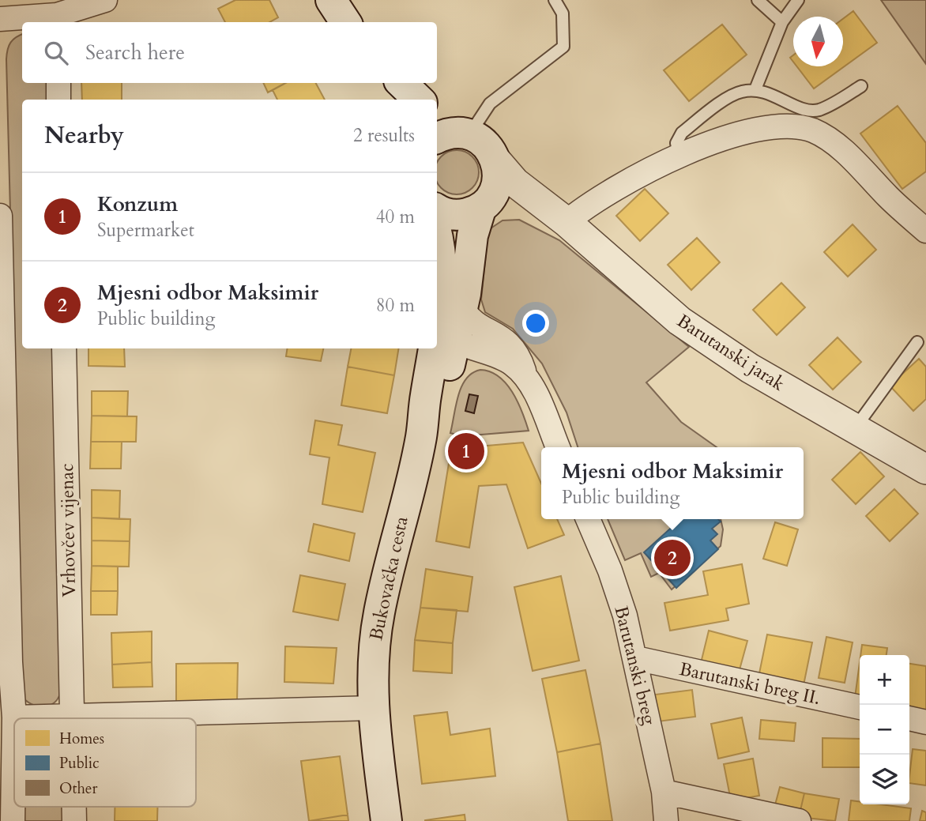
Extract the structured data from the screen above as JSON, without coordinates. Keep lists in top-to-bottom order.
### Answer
{
  "streets": {
    "main road": ["Bukovačka cesta"],
    "street": [
      "Barutanski jarak",
      "Vrhovčev vijenac",
      "Barutanski breg",
      "Barutanski breg II."
    ]
  },
  "crossings": [
    ["Barutanski jarak", "Bukovačka cesta"],
    ["Barutanski breg", "Barutanski breg II."]
  ],
  "legend": ["Homes", "Public", "Other"],
  "north": "bottom",
  "page": {
    "search": "Search here",
    "heading": ["Nearby", "2 results"],
    "list": [
      {
        "mark": "1",
        "name": "Konzum",
        "note": "Supermarket",
        "value": "40 m"
      },
      {
        "mark": "2",
        "name": "Mjesni odbor Maksimir",
        "note": "Public building",
        "value": "80 m"
      }
    ],
    "pins": ["1", "2"],
    "popup": ["Mjesni odbor Maksimir", "Public building"],
    "map_buttons": ["+", "−"]
  }
}
